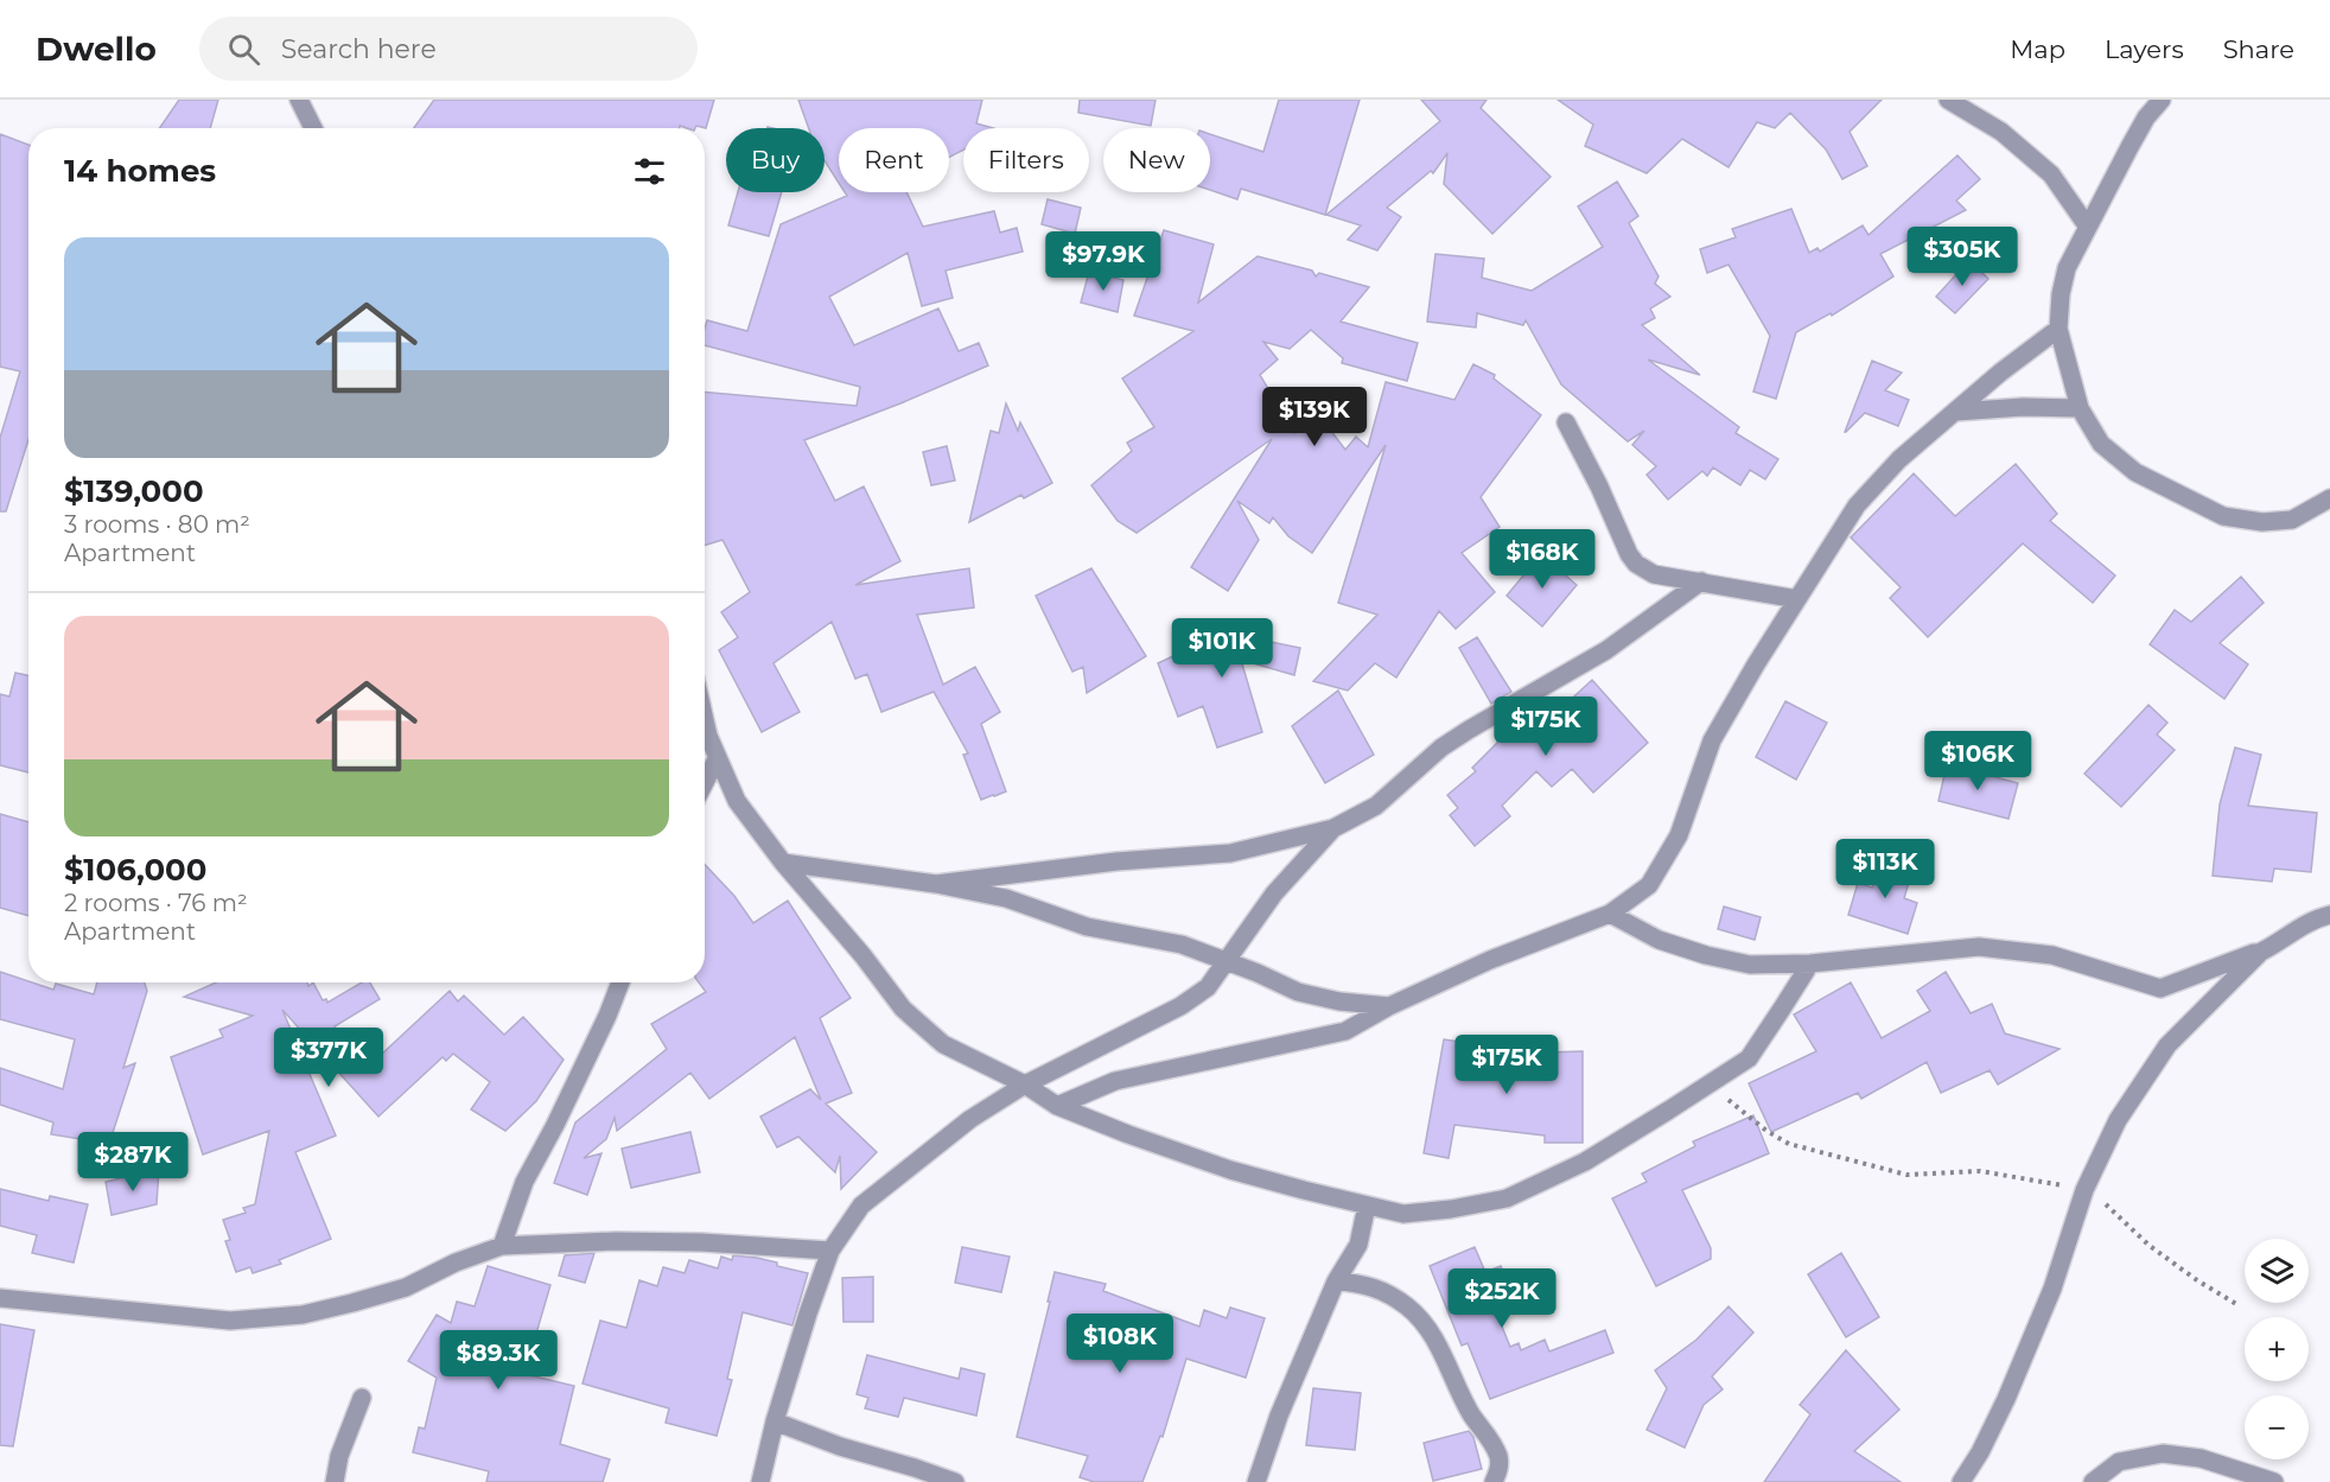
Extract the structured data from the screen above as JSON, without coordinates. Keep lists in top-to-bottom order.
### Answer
{
  "page": {
    "header": "Dwello",
    "search": "Search here",
    "nav": ["Map", "Layers", "Share"],
    "chip": [
      "Buy",
      "Rent",
      "Filters",
      "New"
    ],
    "heading": "14 homes",
    "list": [
      {
        "name": "$139,000",
        "note": "3 rooms · 80 m² · Apartment"
      },
      {
        "name": "$106,000",
        "note": "2 rooms · 76 m² · Apartment"
      }
    ],
    "price": [
      "$305K",
      "$97.9K",
      "$139K",
      "$168K",
      "$101K",
      "$175K",
      "$106K",
      "$113K",
      "$377K",
      "$175K",
      "$287K",
      "$252K",
      "$108K",
      "$89.3K"
    ],
    "map_buttons": ["+", "−"]
  }
}
